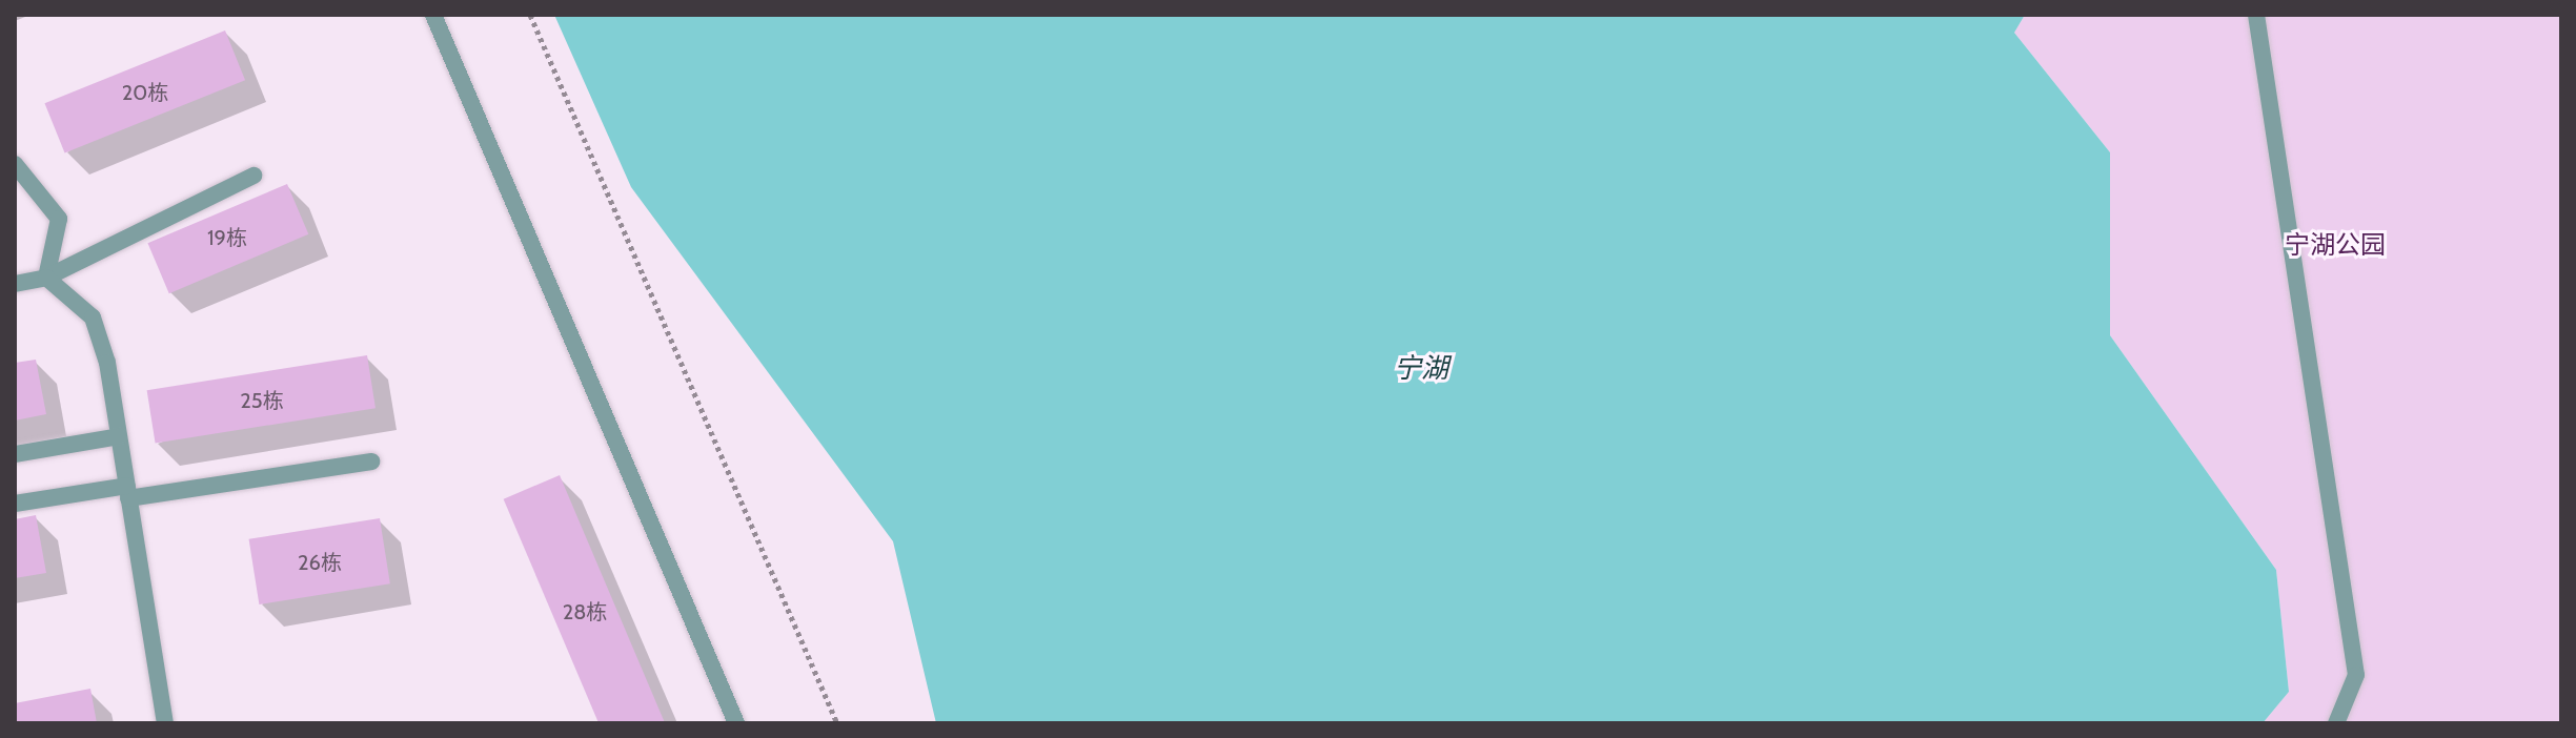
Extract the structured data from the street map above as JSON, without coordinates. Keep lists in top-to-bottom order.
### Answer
{
  "water": ["宁湖"],
  "parks": ["宁湖公园"],
  "house_numbers": [
    "20栋",
    "19栋",
    "25栋",
    "26栋",
    "28栋"
  ]
}
